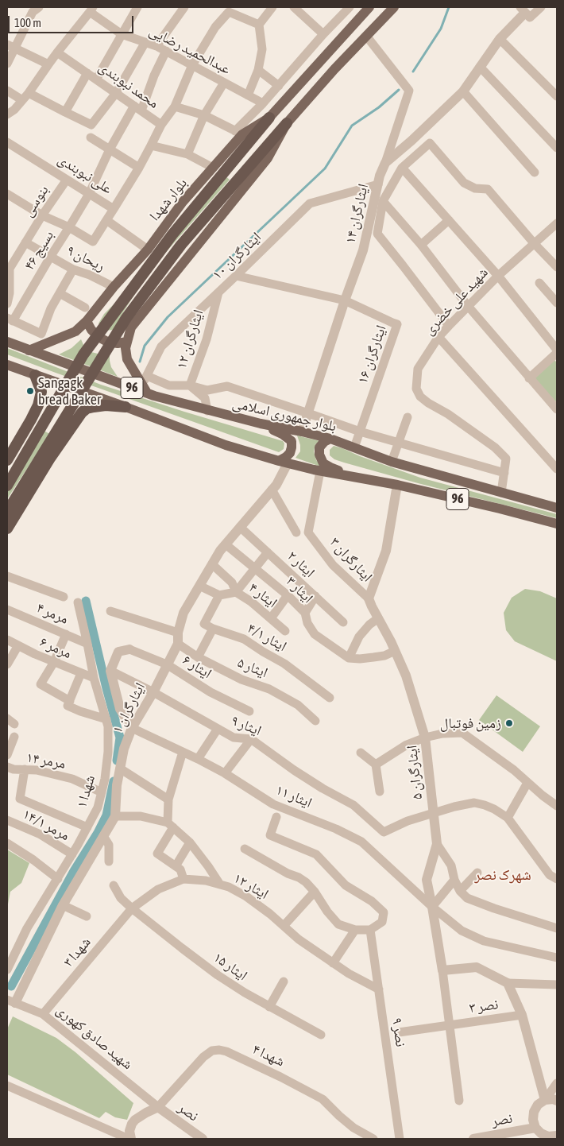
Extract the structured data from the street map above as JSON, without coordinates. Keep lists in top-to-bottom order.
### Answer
{
  "streets": {
    "highway": ["96"],
    "main road": ["بلوار شهدا", "بلوار جمهوری اسلامی"],
    "street": [
      "عبدالحمید رضایی",
      "محمد نبوبندی",
      "علی نبوبندی",
      "بنوسی",
      "ایثارگران ۱۴",
      "بسیج ۴۶",
      "ایثارگران ۱۰",
      "ریحان ۹",
      "شهید علی خضری",
      "ایثارگران ۱۲",
      "ایثارگران ۱۶",
      "ایثارگران ۳",
      "ایثار ۲",
      "ایثار ۳",
      "ایثار ۴",
      "مرمر ۴",
      "ایثار ۴/۱",
      "مرمر ۶",
      "ایثار ۶",
      "ایثار ۵",
      "ایثارگران ۱",
      "ایثار ۹",
      "مرمر ۱۴",
      "ایثارگران ۵",
      "شهدا ۱",
      "ایثار ۱۱",
      "مرمر ۱۴/۱",
      "ایثار ۱۲",
      "شهدا ۳",
      "ایثار ۱۵",
      "نصر ۳",
      "نصر ۹",
      "شهید صادق کهوری",
      "شهدا ۴",
      "نصر"
    ]
  },
  "crossings": [
    ["عبدالحمید رضایی", "بسیج ۴۶"],
    ["محمد نبوبندی", "علی نبوبندی"],
    ["محمد نبوبندی", "بسیج ۴۶"],
    ["علی نبوبندی", "بنوسی"],
    ["علی نبوبندی", "بسیج ۴۶"],
    ["بلوار شهدا", "ریحان ۹"],
    ["بلوار شهدا", "بلوار جمهوری اسلامی"],
    ["بنوسی", "ریحان ۹"],
    ["ایثارگران ۱۴", "ایثارگران ۱۰"],
    ["ایثارگران ۱۴", "ایثارگران ۱۶"],
    ["ایثارگران ۱۴", "بلوار جمهوری اسلامی"],
    ["بسیج ۴۶", "ریحان ۹"],
    ["ایثارگران ۱۰", "ایثارگران ۱۲"],
    ["ایثارگران ۱۰", "بلوار جمهوری اسلامی"],
    ["شهید علی خضری", "بلوار جمهوری اسلامی"],
    ["ایثارگران ۱۲", "بلوار جمهوری اسلامی"],
    ["ایثارگران ۱۶", "بلوار جمهوری اسلامی"],
    ["96", "ایثارگران ۳"],
    ["96", "ایثارگران ۱"],
    ["ایثارگران ۳", "ایثارگران ۵"],
    ["ایثار ۲", "ایثارگران ۱"],
    ["ایثار ۳", "ایثارگران ۱"],
    ["مرمر ۴", "شهدا ۱"],
    ["مرمر ۶", "شهدا ۱"],
    ["ایثار ۶", "ایثارگران ۱"],
    ["ایثار ۵", "ایثارگران ۱"],
    ["ایثارگران ۱", "ایثار ۹"],
    ["ایثارگران ۱", "ایثار ۱۱"],
    ["ایثارگران ۱", "ایثار ۱۲"],
    ["ایثارگران ۱", "شهید صادق کهوری"],
    ["ایثار ۹", "ایثارگران ۵"],
    ["مرمر ۱۴", "شهدا ۱"],
    ["شهدا ۱", "مرمر ۱۴/۱"],
    ["ایثار ۱۲", "نصر ۹"],
    ["شهدا ۳", "ایثار ۱۵"],
    ["شهدا ۳", "شهید صادق کهوری"],
    ["شهید صادق کهوری", "شهدا ۴"],
    ["شهید صادق کهوری", "نصر"],
    ["شهدا ۴", "نصر"]
  ],
  "districts": ["شهرک نصر"],
  "places": ["Sangagk bread Baker", "زمین فوتبال"],
  "scale_bar": "100 m"
}
